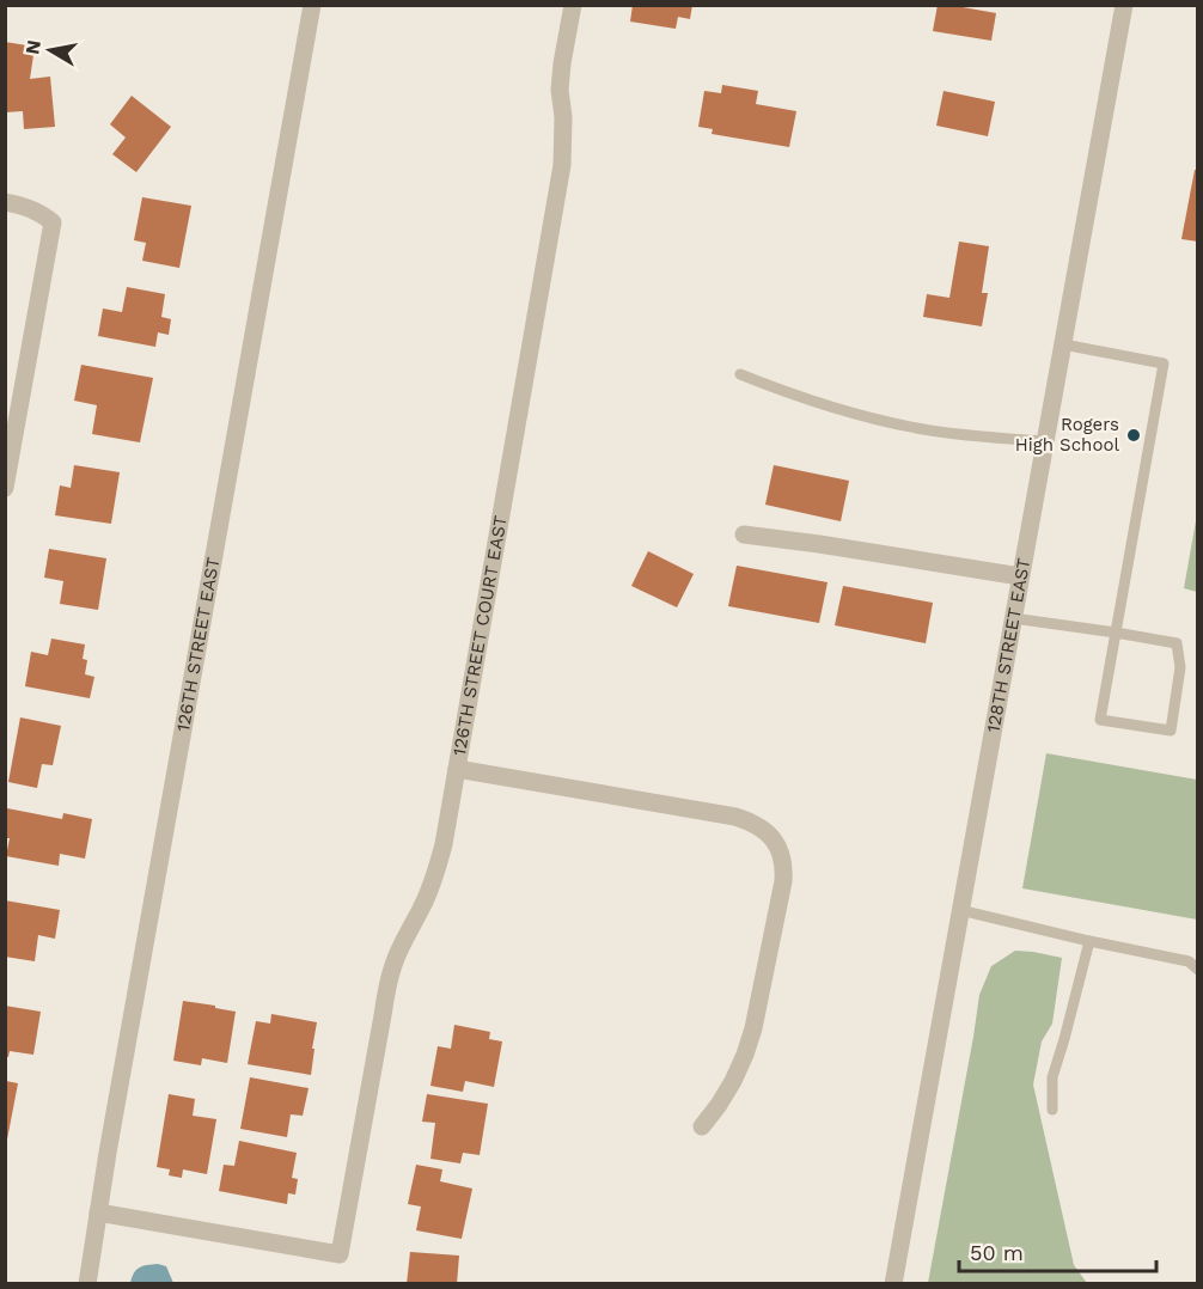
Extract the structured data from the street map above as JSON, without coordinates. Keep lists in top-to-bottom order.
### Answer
{
  "streets": {
    "street": ["126TH STREET COURT EAST", "126TH STREET EAST", "128TH STREET EAST"]
  },
  "crossings": [
    ["126TH STREET COURT EAST", "126TH STREET EAST"]
  ],
  "places": ["Rogers High School"],
  "scale_bar": "50 m",
  "north": "left"
}
